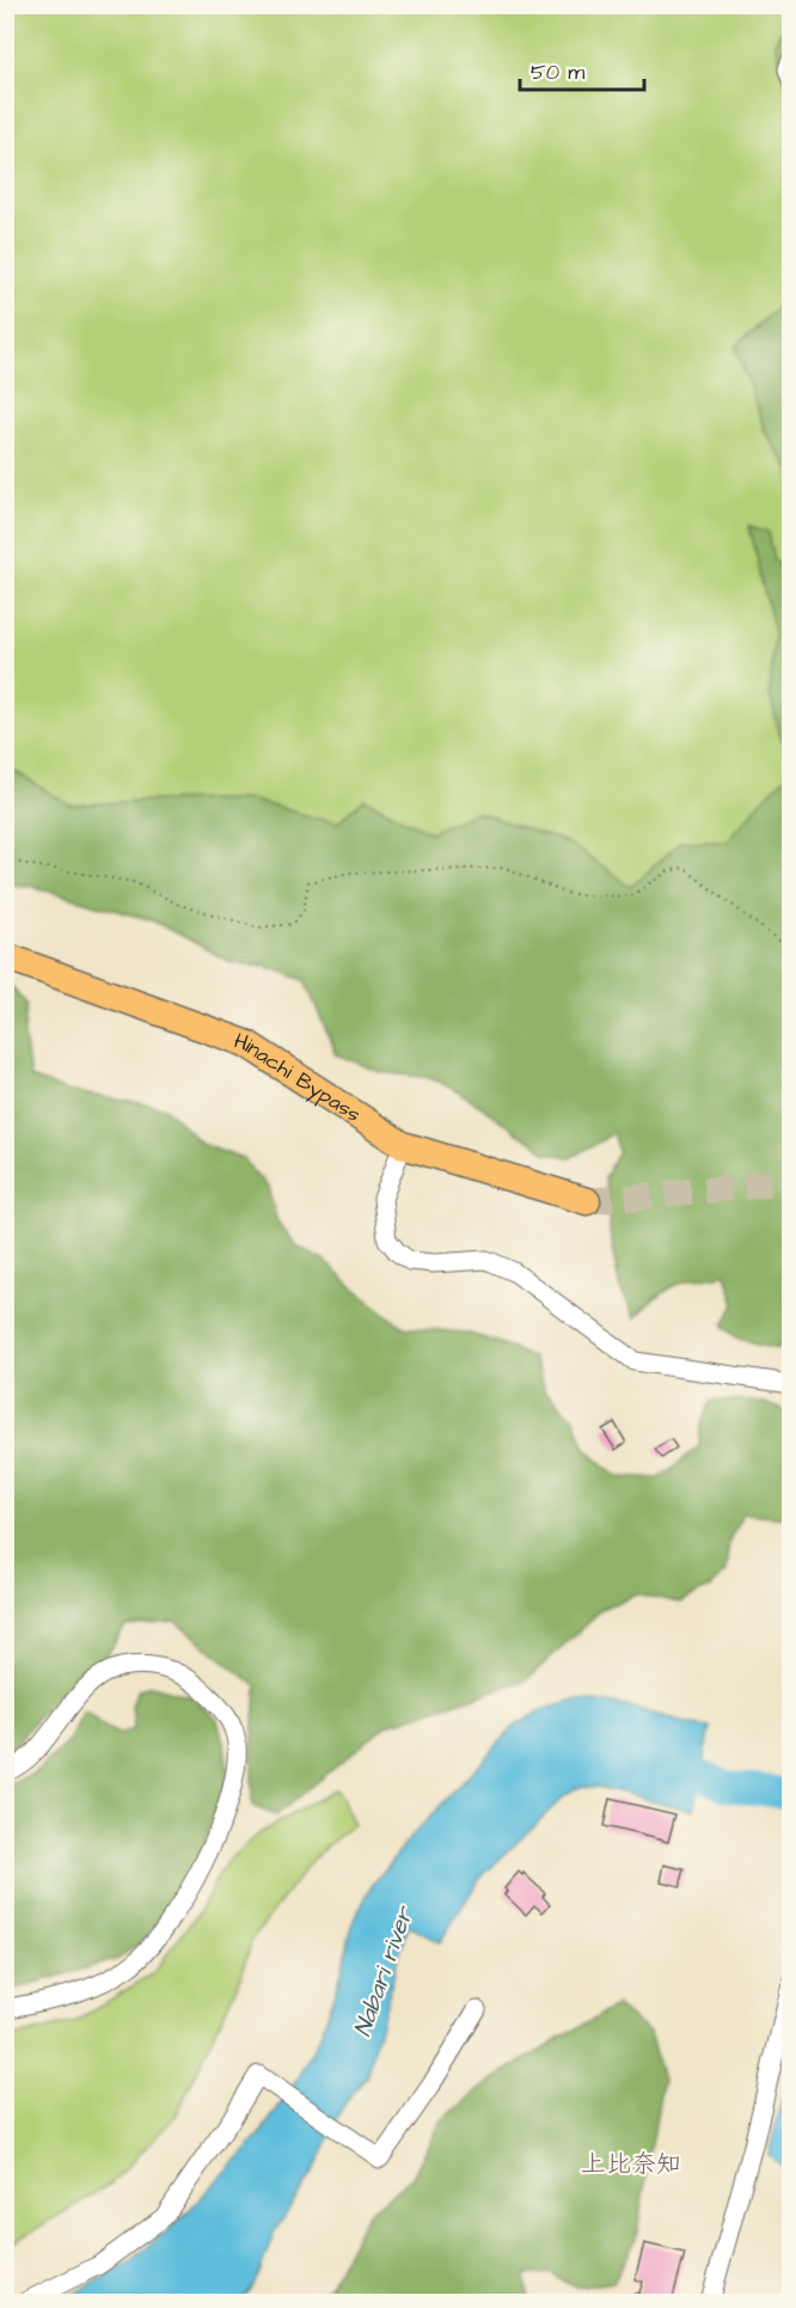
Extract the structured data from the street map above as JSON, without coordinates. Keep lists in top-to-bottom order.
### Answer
{
  "streets": {
    "highway": ["Hinachi Bypass"]
  },
  "districts": ["上比奈知"],
  "water": ["Nabari river"],
  "scale_bar": "50 m"
}
